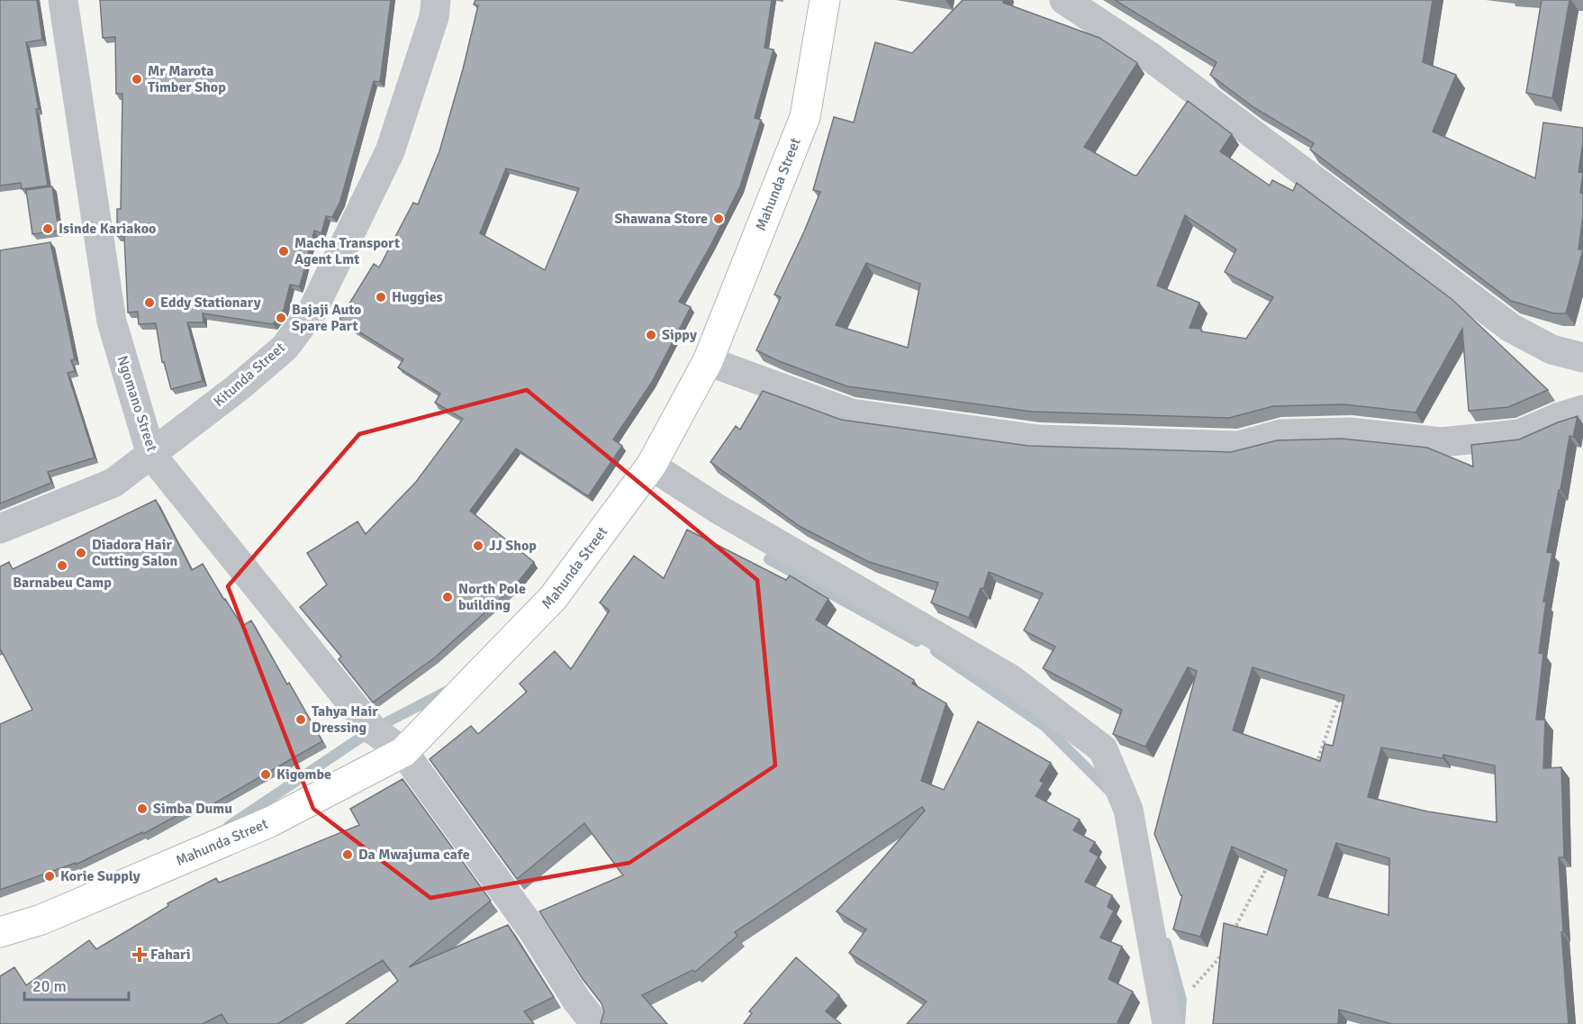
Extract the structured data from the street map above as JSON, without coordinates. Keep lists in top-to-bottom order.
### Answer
{
  "streets": {
    "street": ["Mahunda Street", "Kitunda Street", "Ngomano Street"]
  },
  "crossings": [
    ["Mahunda Street", "Ngomano Street"],
    ["Kitunda Street", "Ngomano Street"]
  ],
  "places": {
    "other": [
      "Mr Marota Timber Shop",
      "Shawana Store",
      "Isinde Kariakoo",
      "Macha Transport Agent Lmt",
      "Huggies",
      "Eddy Stationary",
      "Bajaji Auto Spare Part",
      "Sippy",
      "JJ Shop",
      "Diadora Hair Cutting Salon",
      "Barnabeu Camp",
      "North Pole building",
      "Tahya Hair Dressing",
      "Kigombe",
      "Simba Dumu",
      "Da Mwajuma cafe",
      "Korie Supply"
    ],
    "health": ["Fahari"]
  },
  "scale_bar": "20 m"
}
